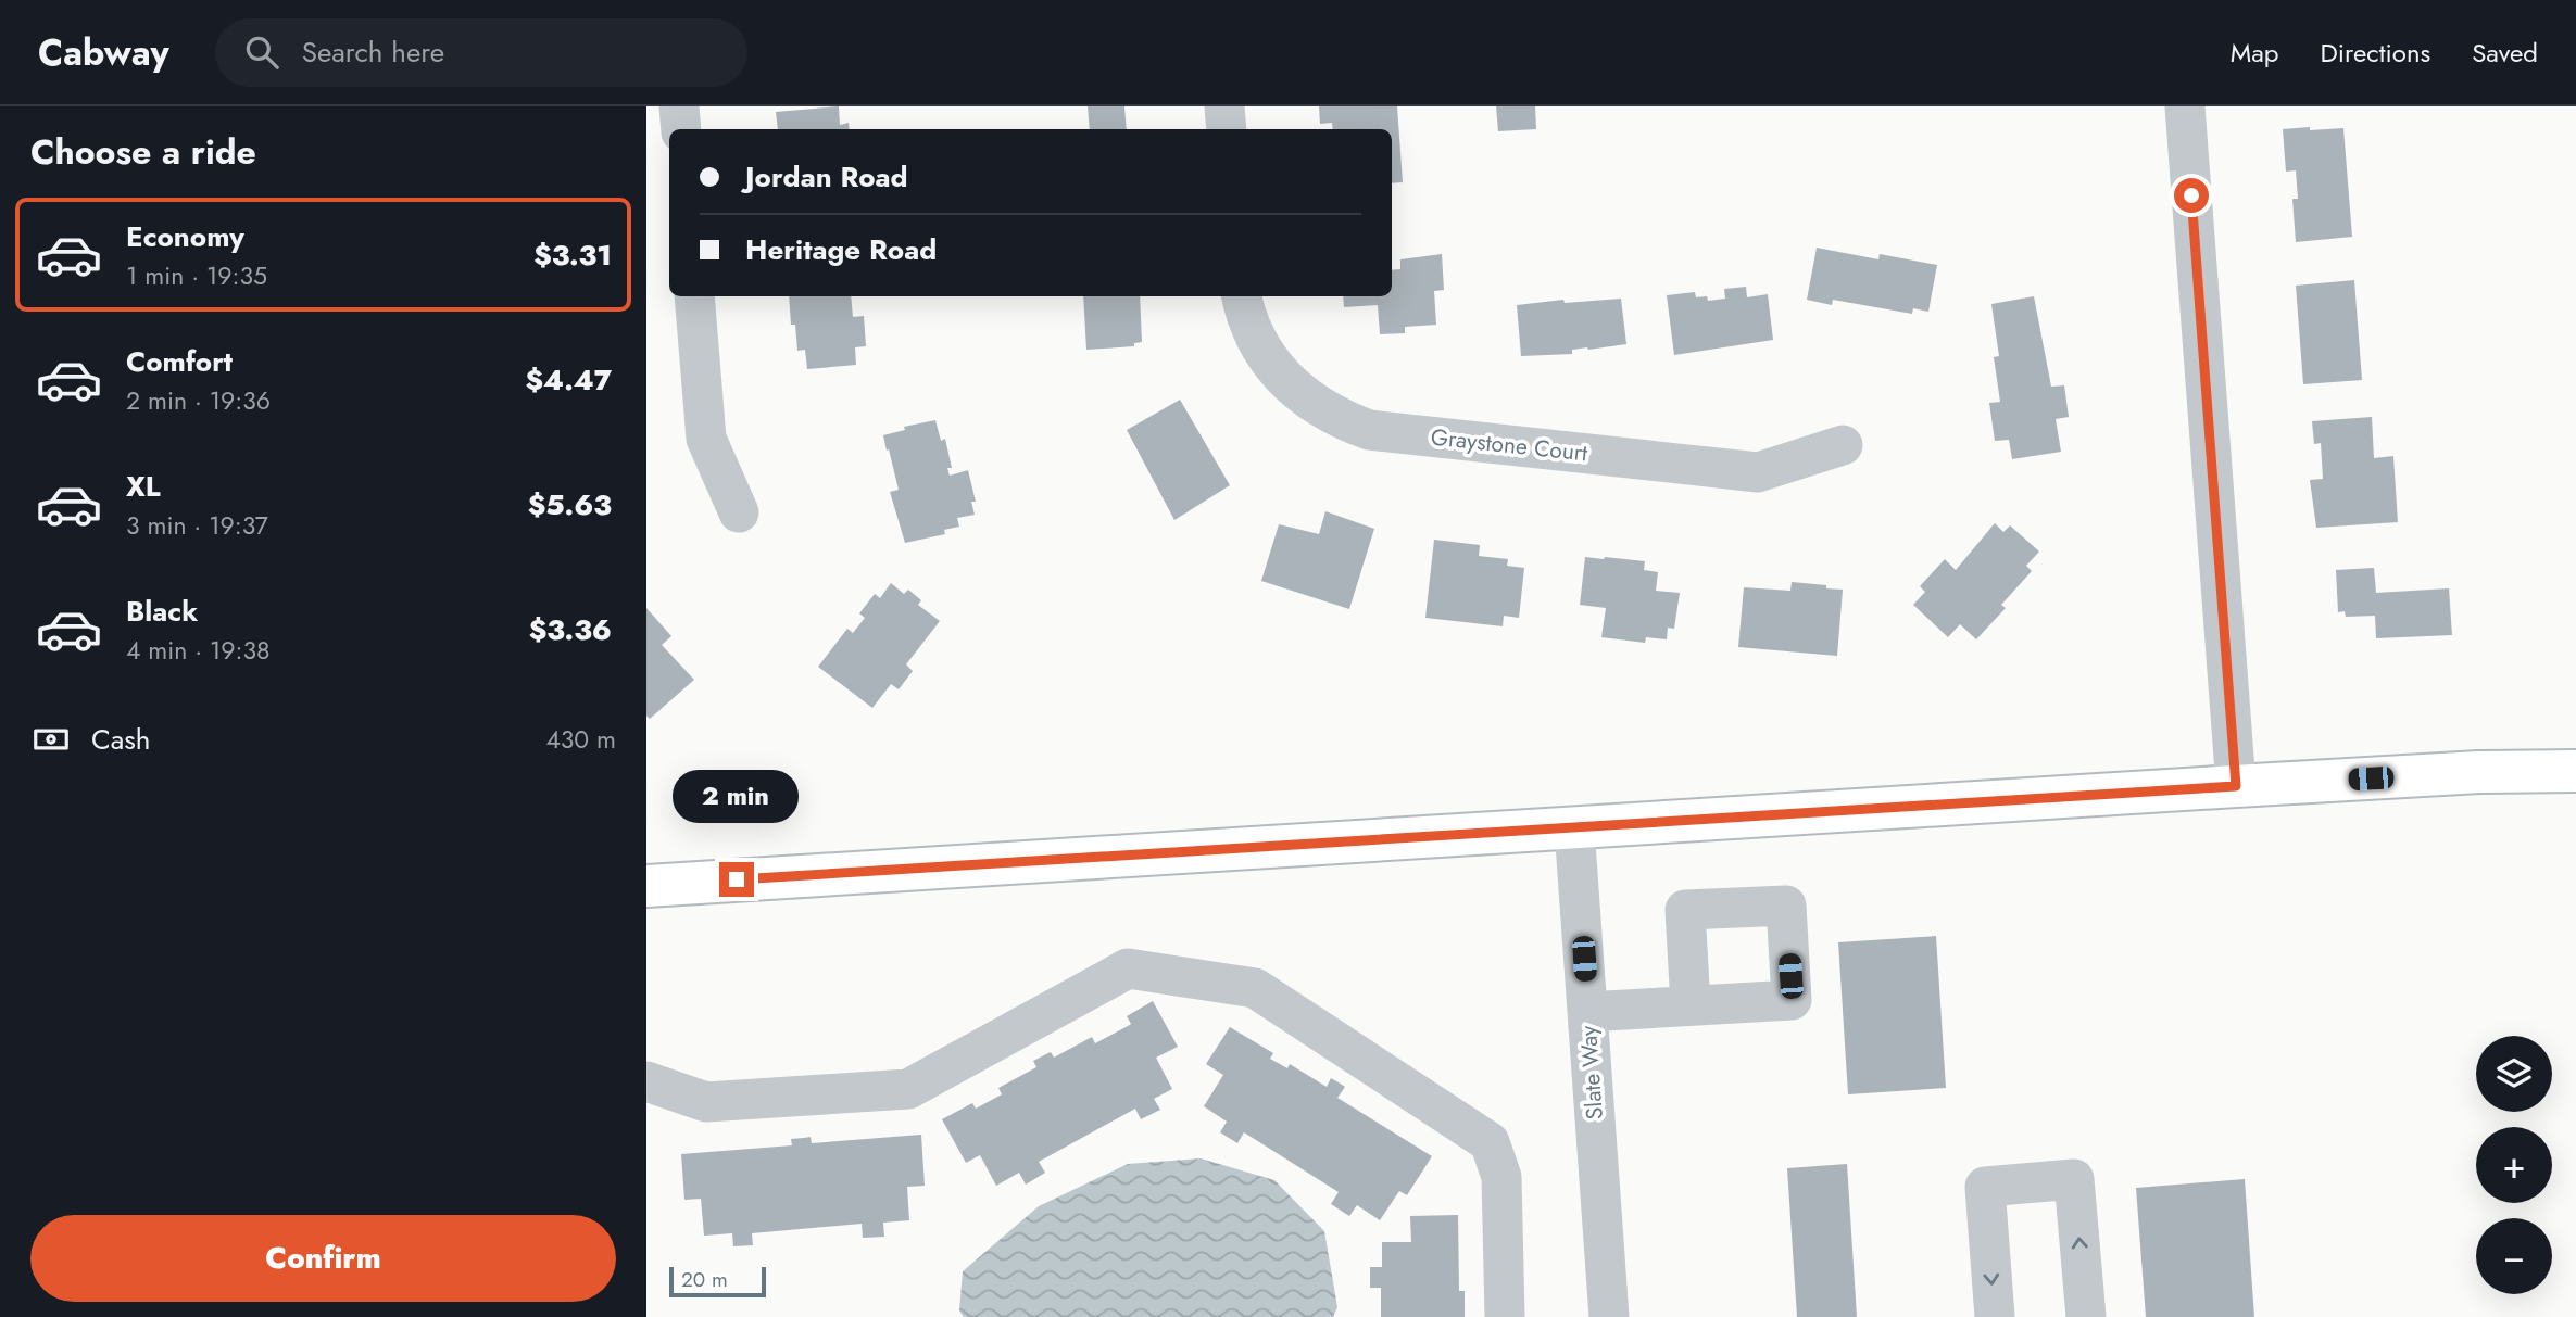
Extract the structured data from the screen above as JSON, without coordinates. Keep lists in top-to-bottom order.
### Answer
{
  "streets": {
    "street": ["Graystone Court", "Slate Way"]
  },
  "scale_bar": "20 m",
  "page": {
    "header": "Cabway",
    "search": "Search here",
    "nav": ["Map", "Directions", "Saved"],
    "heading": "Choose a ride",
    "banner": ["Jordan Road", "Heritage Road"],
    "list": [
      {
        "name": "Economy",
        "note": "1 min · 19:35",
        "value": "$3.31"
      },
      {
        "name": "Comfort",
        "note": "2 min · 19:36",
        "value": "$4.47"
      },
      {
        "name": "XL",
        "note": "3 min · 19:37",
        "value": "$5.63"
      },
      {
        "name": "Black",
        "note": "4 min · 19:38",
        "value": "$3.36"
      }
    ],
    "pay": ["Cash", "430 m"],
    "bubble": "2 min",
    "map_buttons": ["+", "−"],
    "buttons": "Confirm",
    "scale": "20 m"
  }
}
